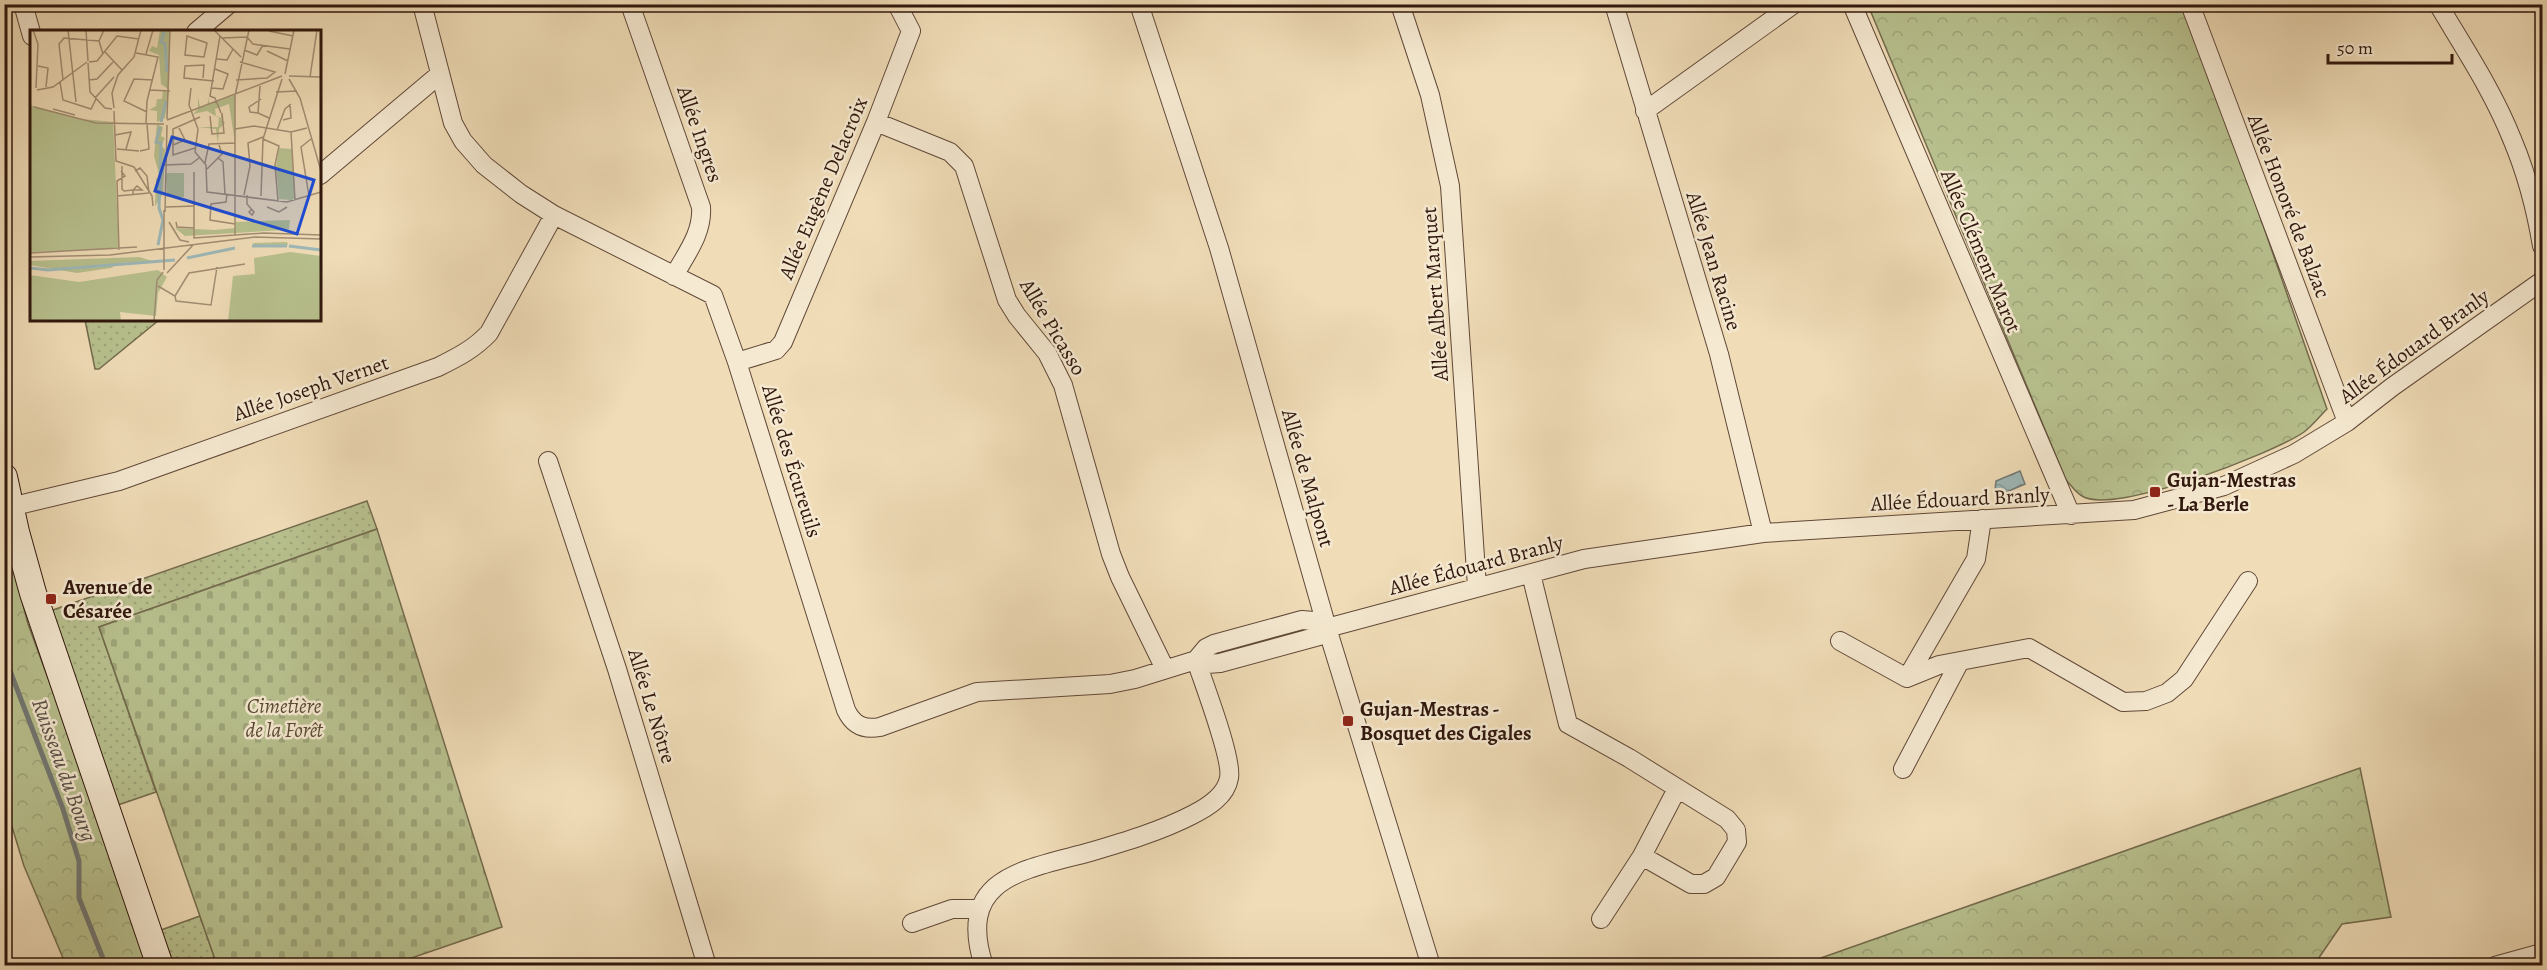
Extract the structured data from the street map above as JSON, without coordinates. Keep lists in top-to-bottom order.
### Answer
{
  "streets": {
    "street": [
      "Allée Ingres",
      "Allée Eugène Delacroix",
      "Allée Honoré de Balzac",
      "Allée Clément Marot",
      "Allée Jean Racine",
      "Allée Albert Marquet",
      "Allée Picasso",
      "Allée Édouard Branly",
      "Allée Joseph Vernet",
      "Allée des Écureuils",
      "Allée de Malpont",
      "Allée Le Nôtre"
    ]
  },
  "crossings": [
    ["Allée Ingres", "Allée des Écureuils"],
    ["Allée Eugène Delacroix", "Allée Picasso"],
    ["Allée Eugène Delacroix", "Allée des Écureuils"],
    ["Allée Honoré de Balzac", "Allée Édouard Branly"],
    ["Allée Clément Marot", "Allée Édouard Branly"],
    ["Allée Jean Racine", "Allée Édouard Branly"],
    ["Allée Albert Marquet", "Allée Édouard Branly"],
    ["Allée Picasso", "Allée des Écureuils"],
    ["Allée Édouard Branly", "Allée des Écureuils"],
    ["Allée Édouard Branly", "Allée de Malpont"],
    ["Allée Joseph Vernet", "Allée des Écureuils"],
    ["Allée des Écureuils", "Allée de Malpont"]
  ],
  "water": ["Ruisseau du Bourg"],
  "parks": ["Cimetière de la Forêt"],
  "places": {
    "transit": ["Gujan-Mestras - La Berle", "Avenue de Césarée", "Gujan-Mestras - Bosquet des Cigales"]
  },
  "scale_bar": "50 m"
}
